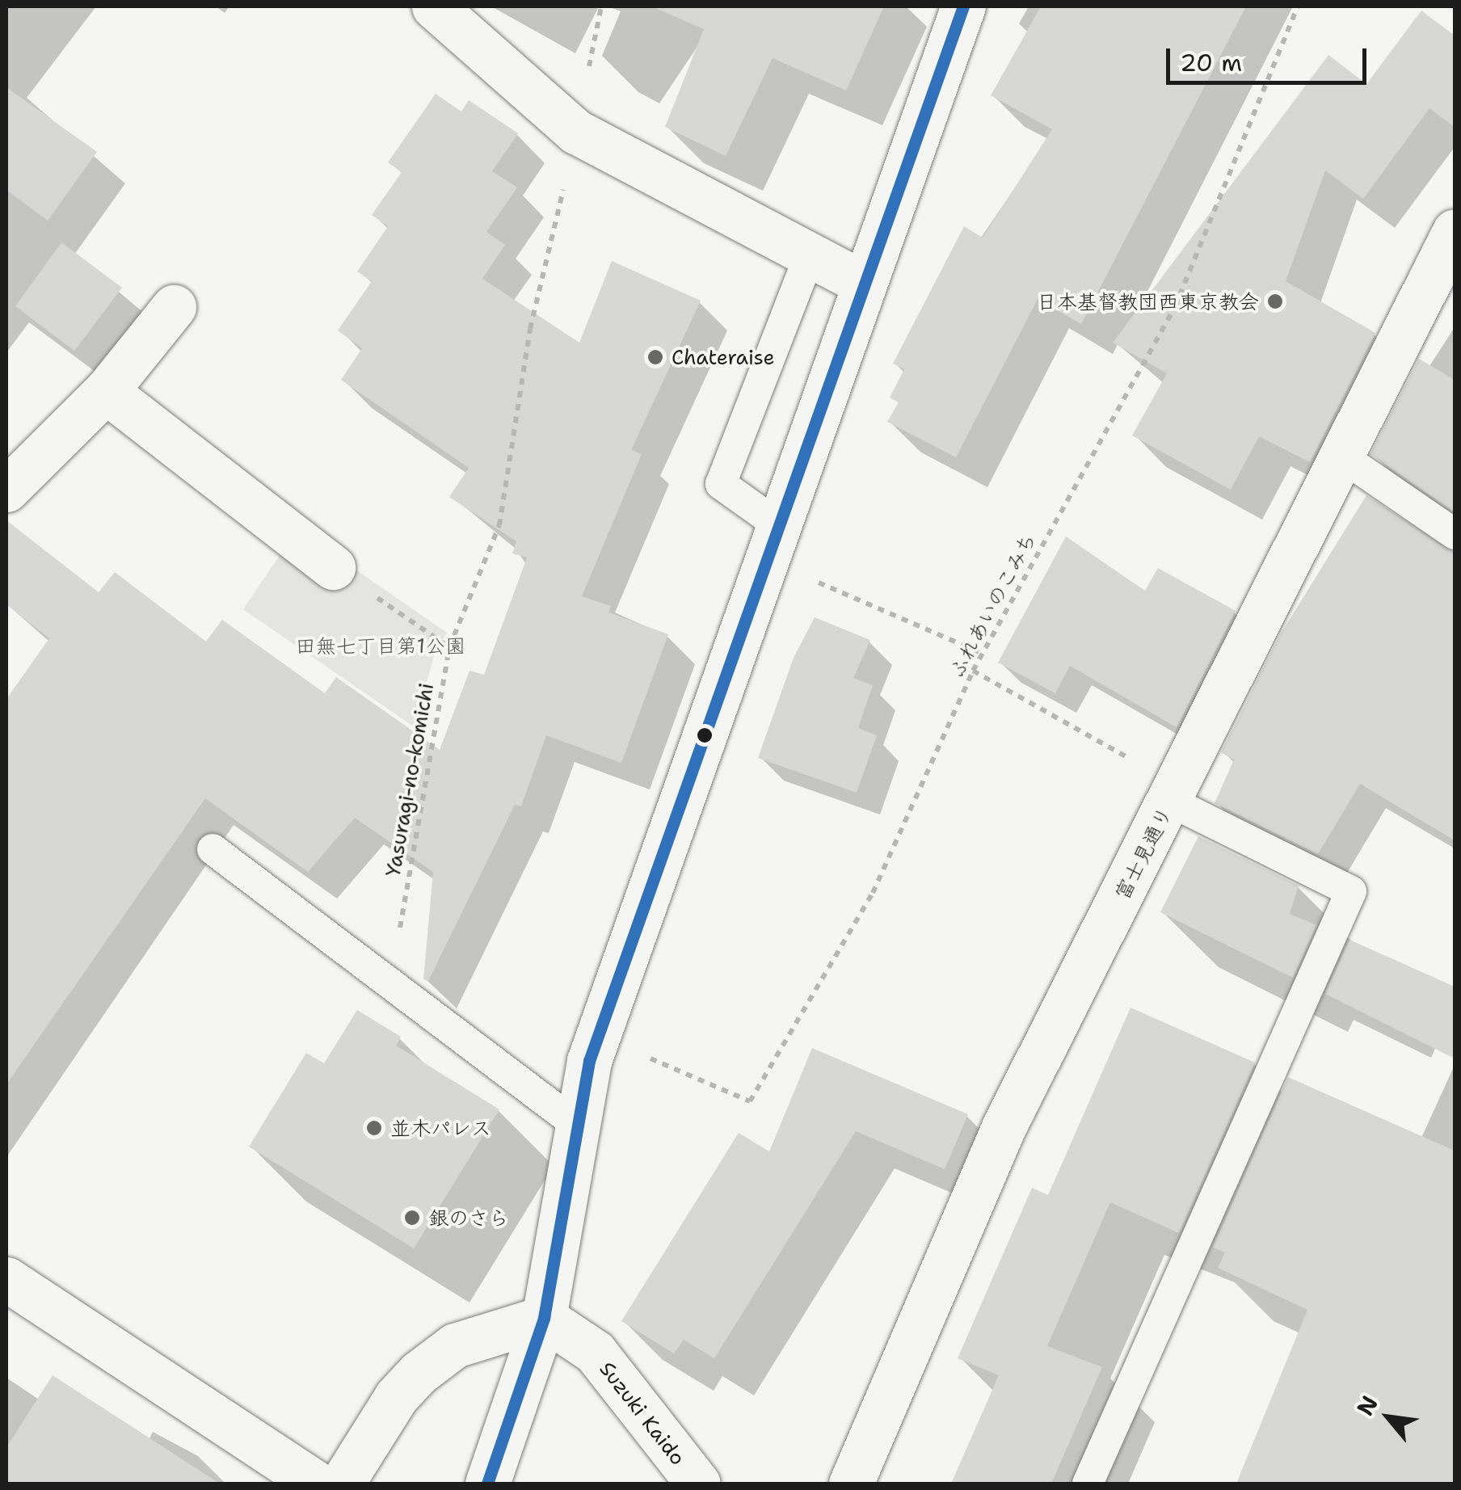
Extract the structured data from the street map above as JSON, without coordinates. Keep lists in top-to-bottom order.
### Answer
{
  "streets": {
    "street": ["富士見通り", "Suzuki Kaido"],
    "path": ["ふれあいのこみち", "Yasuragi-no-komichi"]
  },
  "parks": ["田無七丁目第1公園"],
  "places": [
    "日本基督教団西東京教会",
    "Chateraise",
    "並木パレス",
    "銀のさら"
  ],
  "scale_bar": "20 m",
  "north": "top left"
}
